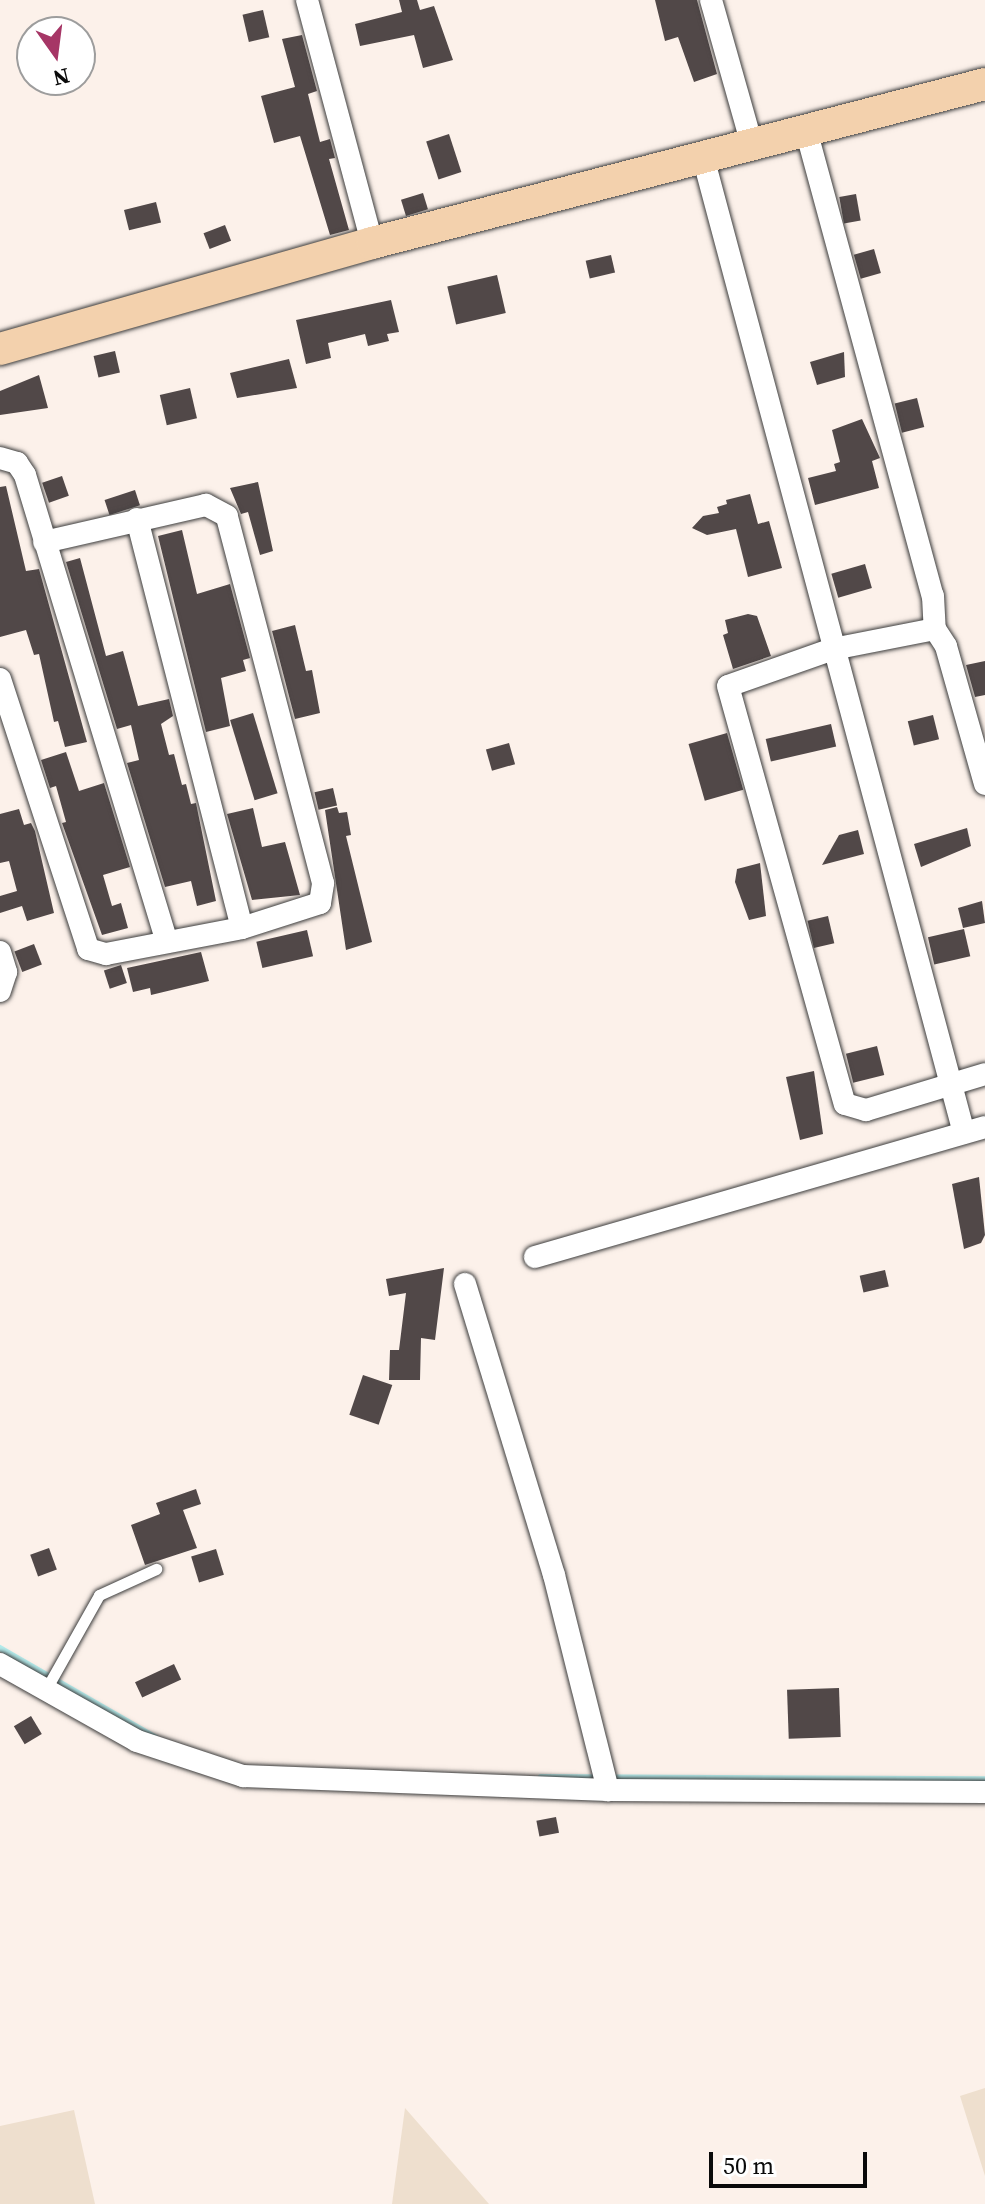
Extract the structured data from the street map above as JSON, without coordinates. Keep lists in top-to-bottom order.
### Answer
{
  "scale_bar": "50 m",
  "north": "bottom"
}
